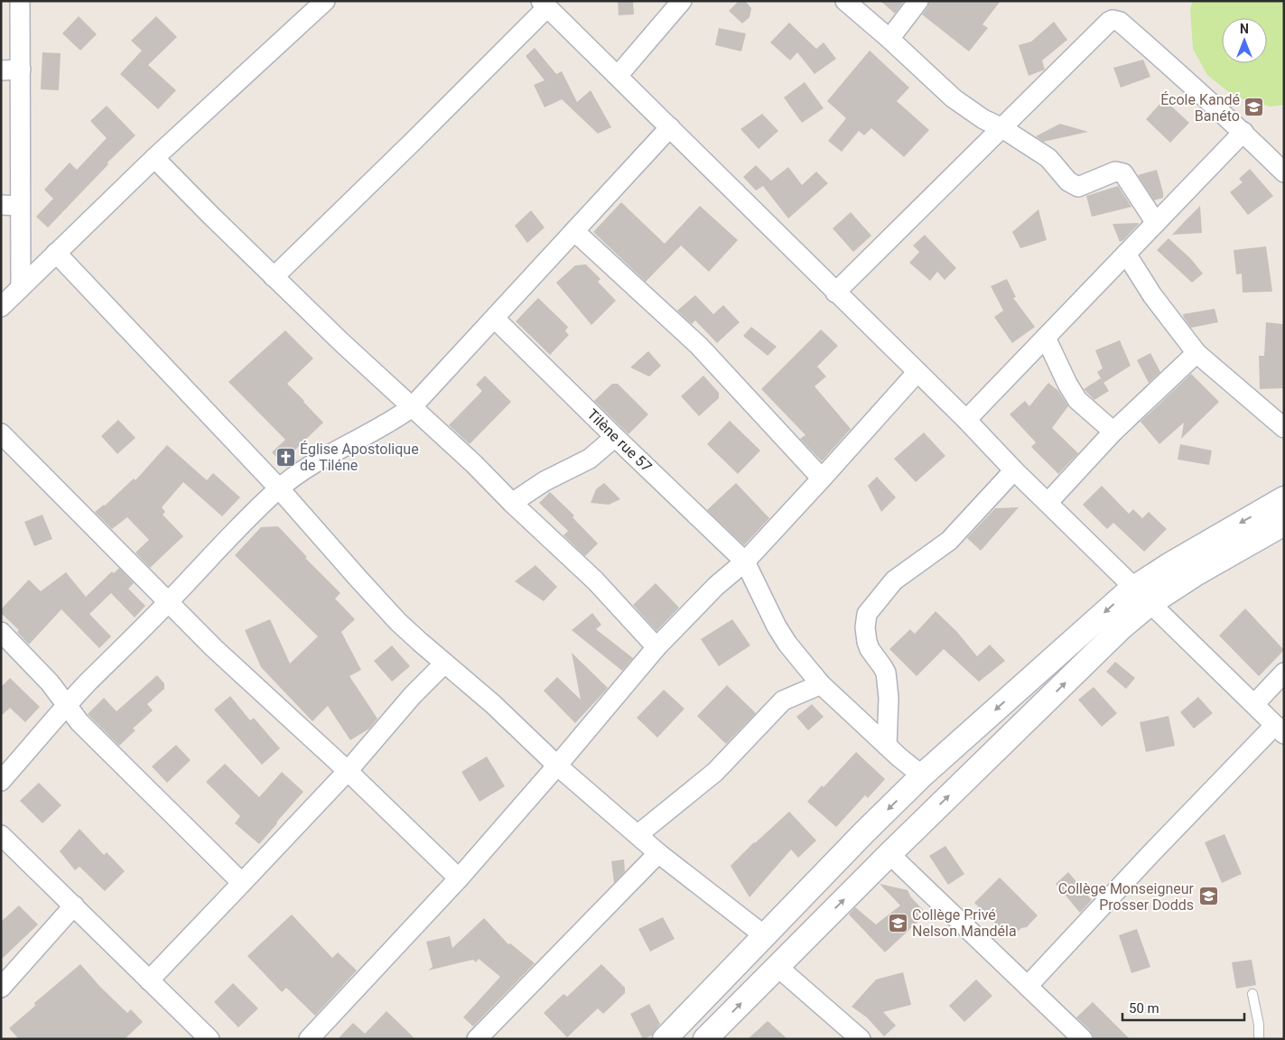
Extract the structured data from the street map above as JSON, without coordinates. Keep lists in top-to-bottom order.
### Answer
{
  "streets": {
    "street": ["Tilène rue 57"]
  },
  "places": {
    "school or university": ["École Kandé Banéto", "Collège Monseigneur Prosser Dodds", "Collège Privé Nelson Mandéla"],
    "church": ["Église Apostolique de Tiléne"]
  },
  "scale_bar": "50 m",
  "north": "top"
}
